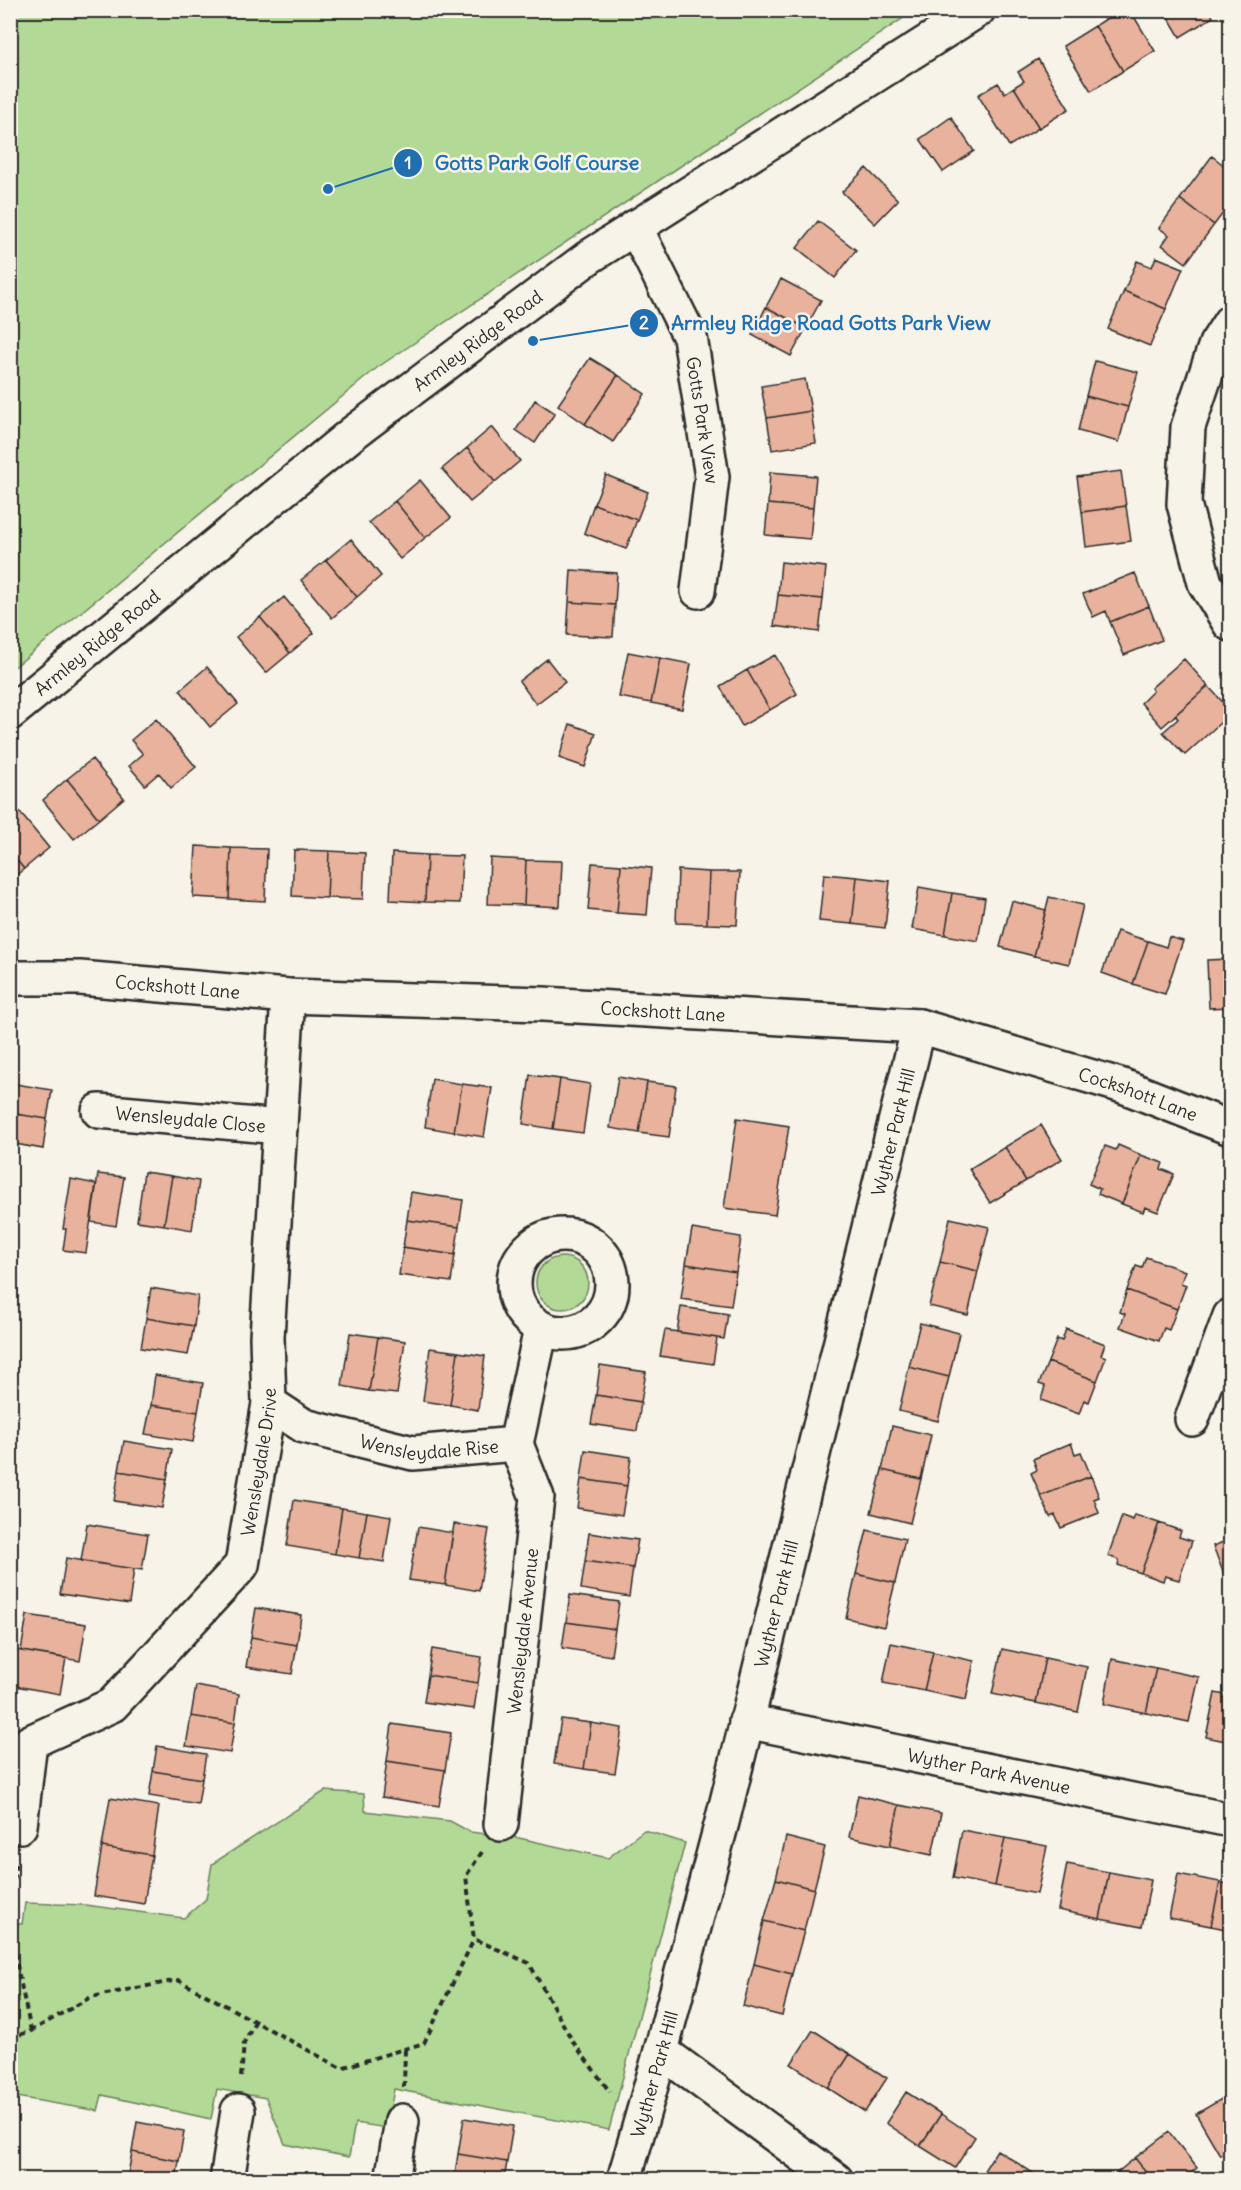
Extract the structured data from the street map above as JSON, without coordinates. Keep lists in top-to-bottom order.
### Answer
{
  "streets": {
    "street": [
      "Armley Ridge Road",
      "Gotts Park View",
      "Cockshott Lane",
      "Wensleydale Close",
      "Wyther Park Hill",
      "Wensleydale Rise",
      "Wensleydale Drive",
      "Wensleydale Avenue",
      "Wyther Park Avenue"
    ]
  },
  "crossings": [
    ["Armley Ridge Road", "Gotts Park View"],
    ["Cockshott Lane", "Wyther Park Hill"],
    ["Cockshott Lane", "Wensleydale Drive"],
    ["Wensleydale Close", "Wensleydale Drive"],
    ["Wyther Park Hill", "Wyther Park Avenue"],
    ["Wensleydale Rise", "Wensleydale Drive"],
    ["Wensleydale Rise", "Wensleydale Avenue"]
  ],
  "places": ["Gotts Park Golf Course", "Armley Ridge Road Gotts Park View"]
}
